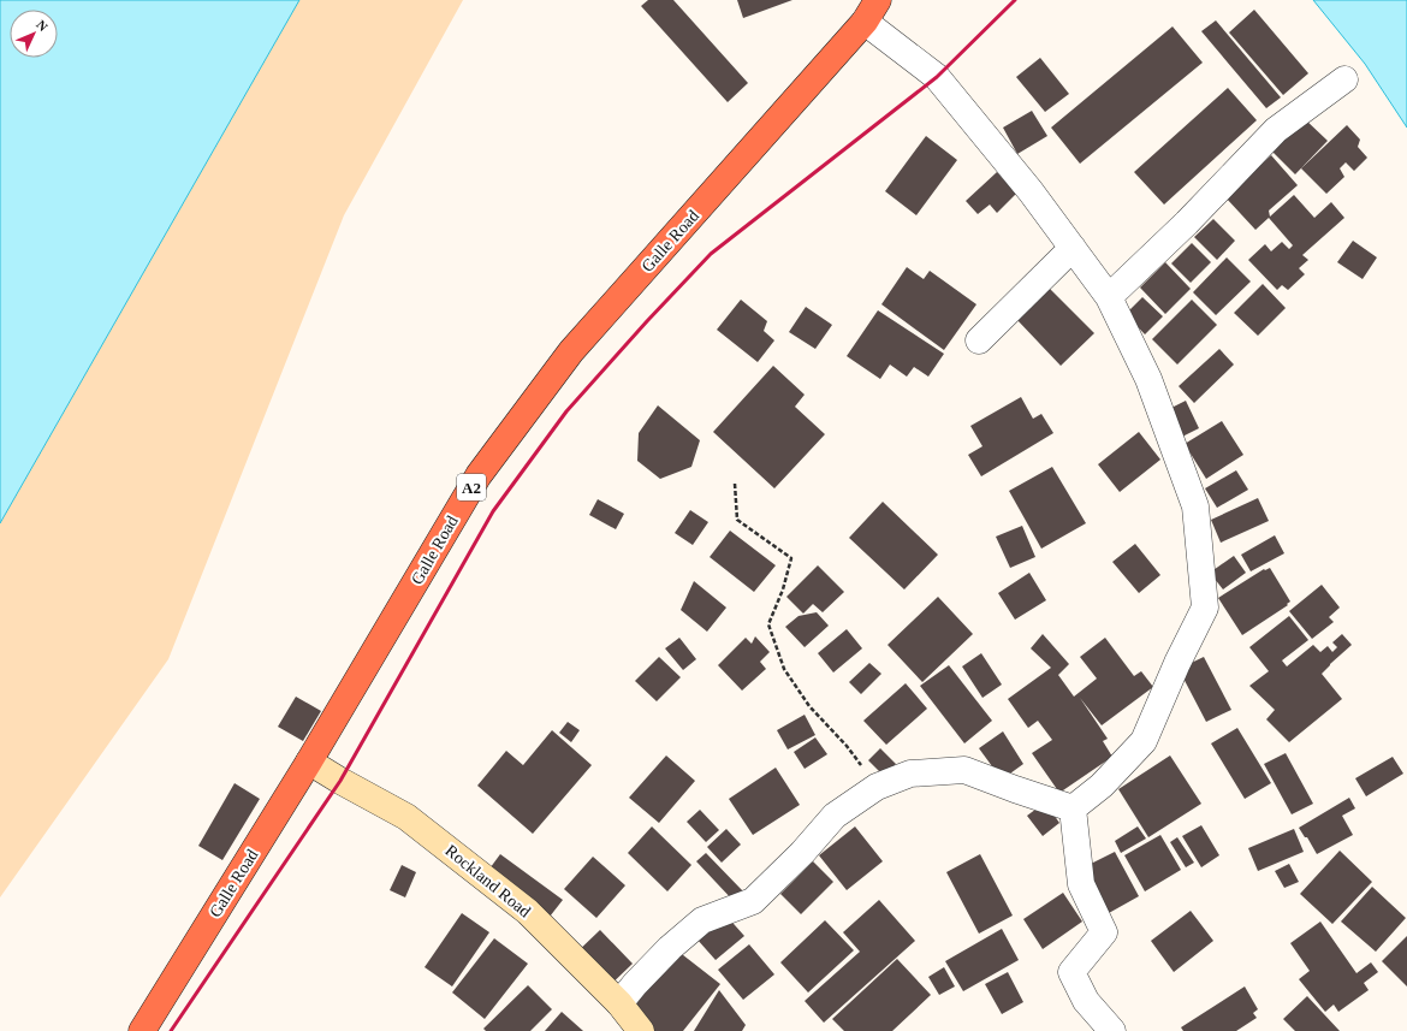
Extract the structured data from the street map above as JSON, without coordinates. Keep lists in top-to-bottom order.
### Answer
{
  "streets": {
    "highway": ["Galle Road", "A2"],
    "street": ["Rockland Road"]
  },
  "crossings": [
    ["Galle Road", "Rockland Road"]
  ],
  "north": "top right"
}
